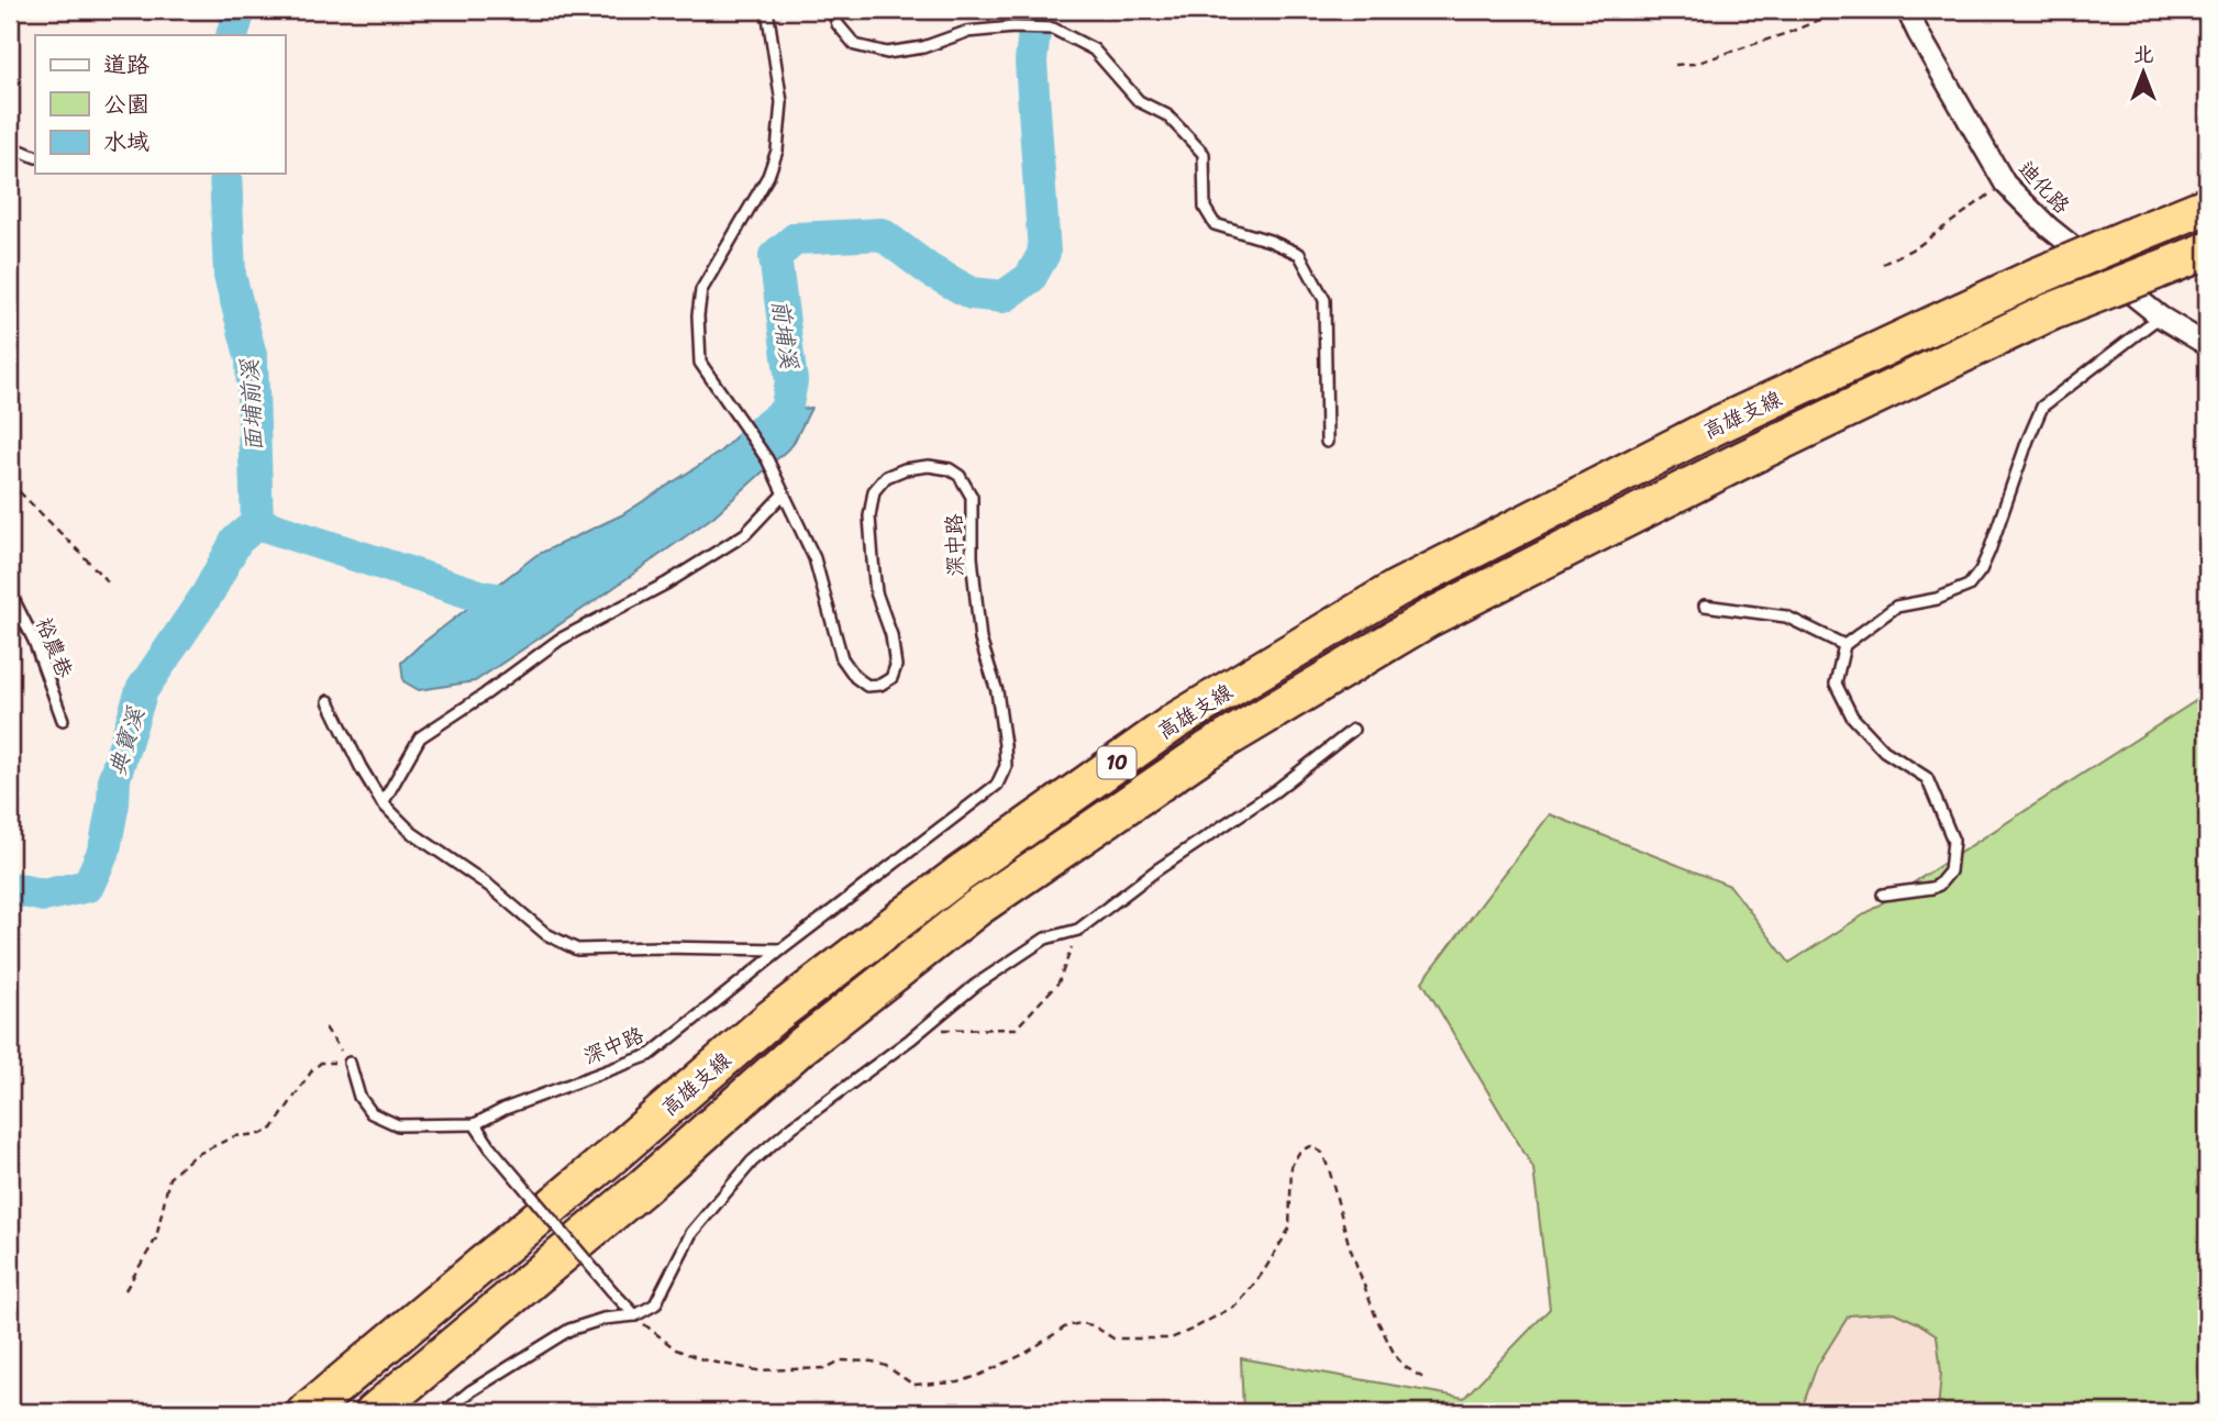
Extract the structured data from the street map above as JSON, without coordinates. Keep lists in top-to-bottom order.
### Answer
{
  "streets": {
    "highway": ["高雄支線", "10"],
    "street": ["迪化路"],
    "lane": ["深中路", "裕農巷"]
  },
  "water": ["前埔溪", "面埔前溪", "典寶溪"],
  "legend": ["道路", "公園", "水域"],
  "north": "top"
}
